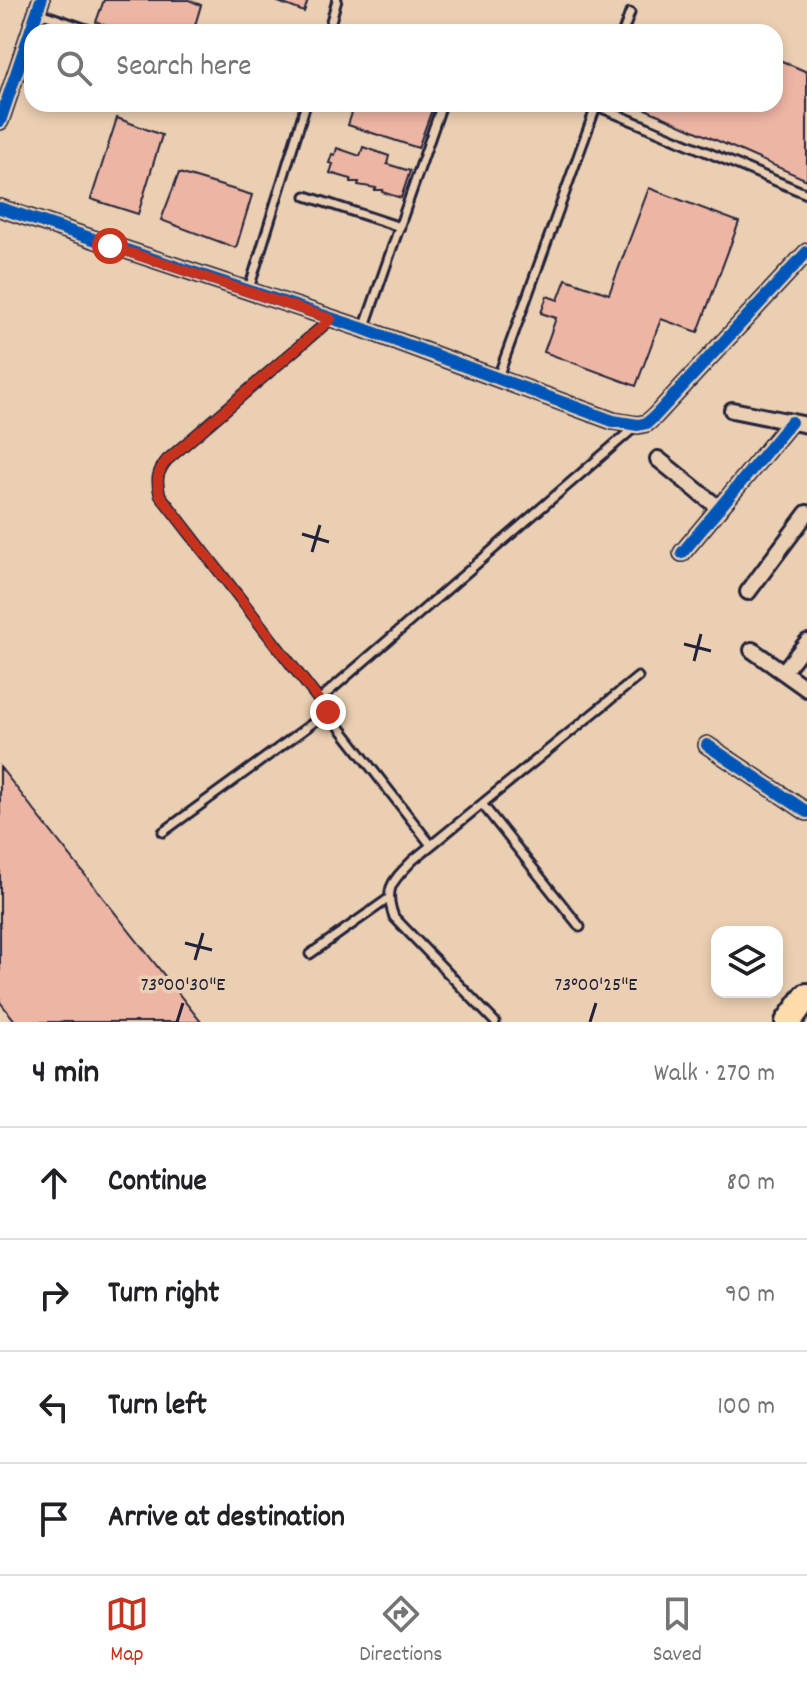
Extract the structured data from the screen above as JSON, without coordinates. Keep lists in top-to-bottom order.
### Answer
{
  "page": {
    "search": "Search here",
    "heading": ["4 min", "Walk · 270 m"],
    "list": [
      ["Continue", "80 m"],
      ["Turn right", "90 m"],
      ["Turn left", "100 m"],
      "Arrive at destination"
    ],
    "nav": ["Map", "Directions", "Saved"]
  },
  "coordinates": ["73°00'30\"E", "73°00'25\"E"]
}
